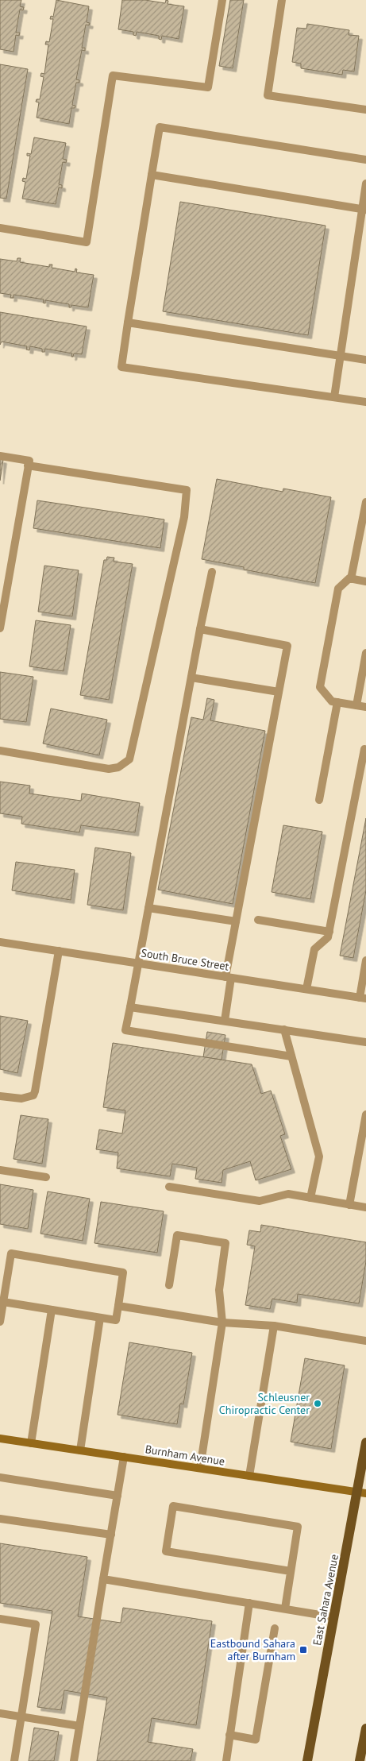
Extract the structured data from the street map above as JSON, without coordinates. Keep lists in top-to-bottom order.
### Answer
{
  "streets": {
    "main road": ["East Sahara Avenue"],
    "street": ["South Bruce Street", "Burnham Avenue"]
  },
  "crossings": [
    ["Burnham Avenue", "East Sahara Avenue"]
  ],
  "places": {
    "other": ["Schleusner Chiropractic Center"],
    "transit": ["Eastbound Sahara after Burnham"]
  }
}
